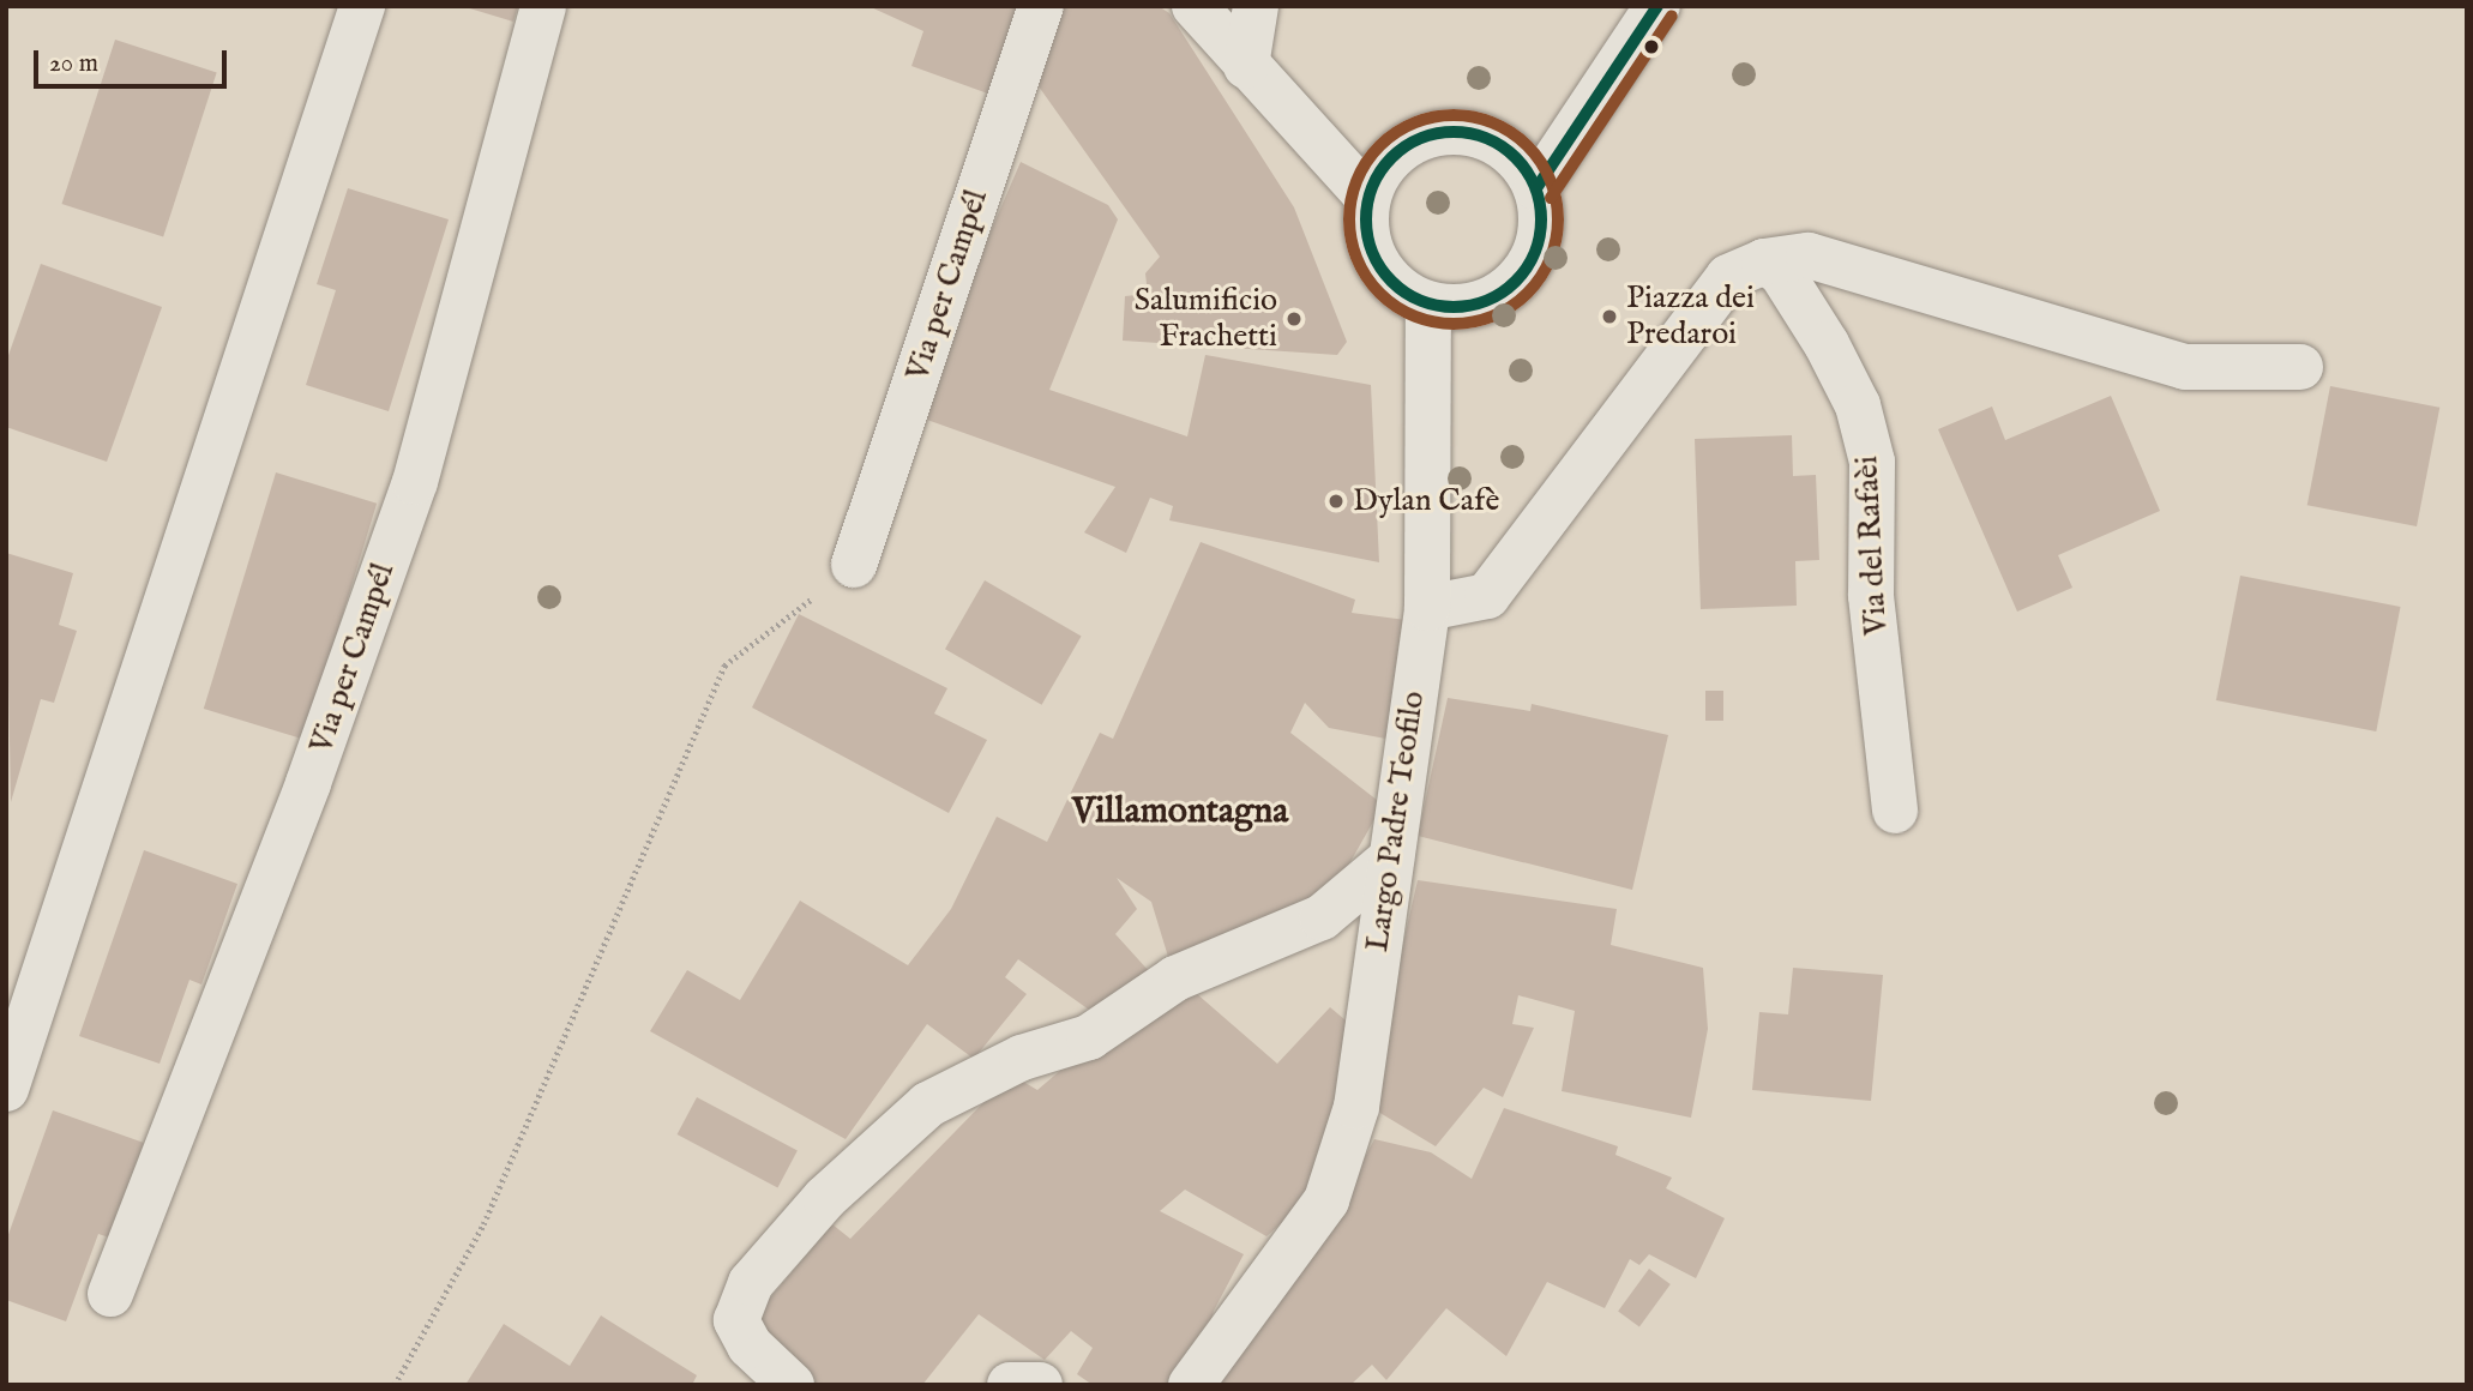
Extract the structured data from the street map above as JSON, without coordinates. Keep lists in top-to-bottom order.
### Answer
{
  "streets": {
    "street": ["Via per Campél", "Via del Rafaèi", "Largo Padre Teofilo"]
  },
  "districts": ["Villamontagna"],
  "places": ["Piazza dei Predaroi", "Salumificio Frachetti", "Dylan Cafè"],
  "scale_bar": "20 m"
}
